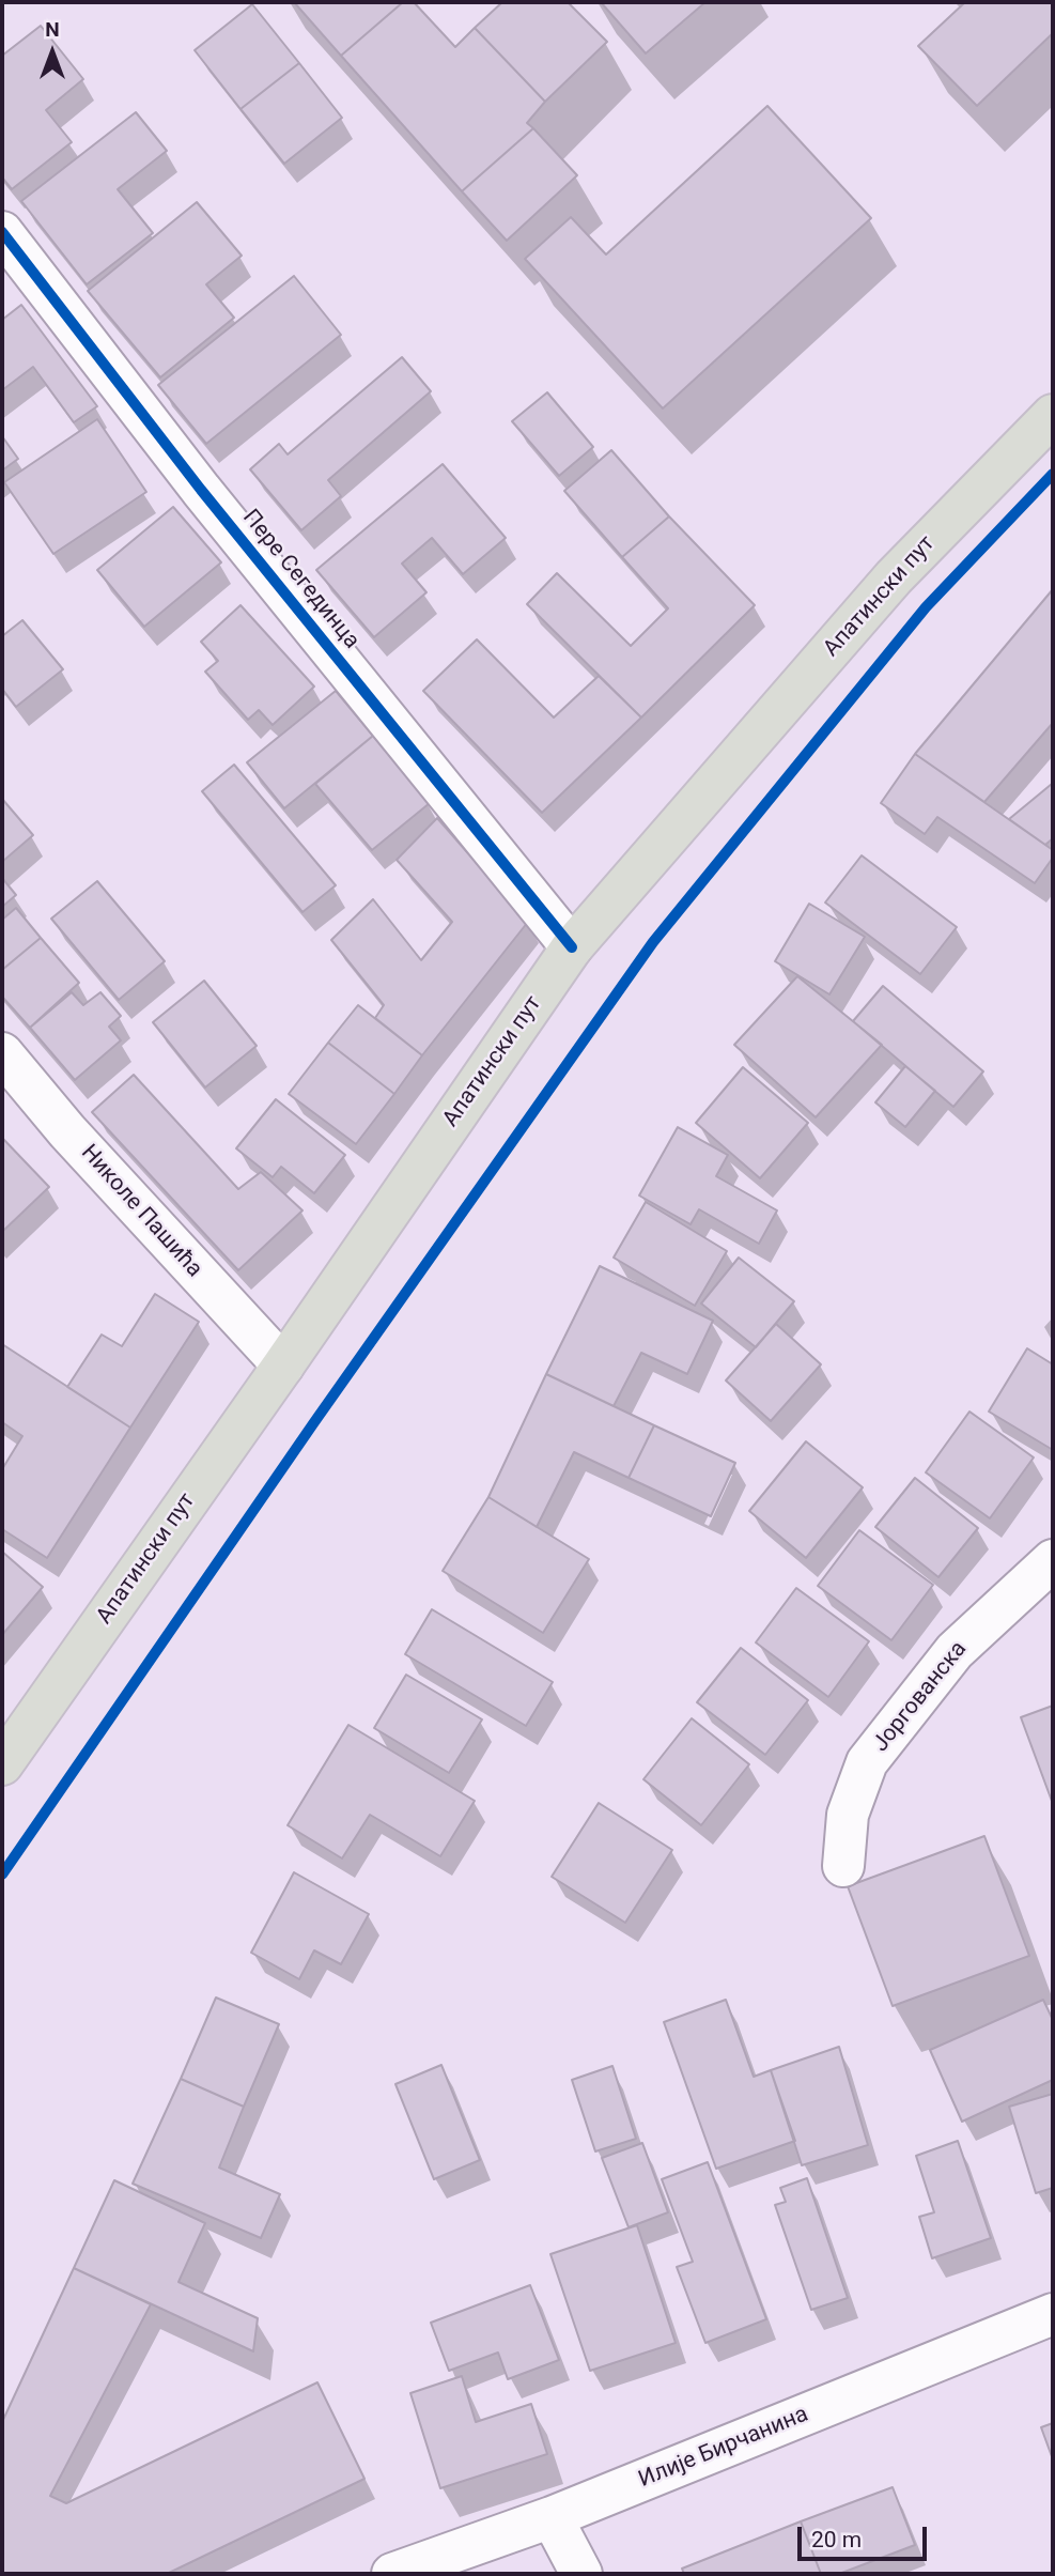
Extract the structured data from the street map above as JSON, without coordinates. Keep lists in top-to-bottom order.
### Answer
{
  "streets": {
    "main road": ["Апатински пут"],
    "street": [
      "Пере Сегединца",
      "Николе Пашића",
      "Јоргованска",
      "Илије Бирчанина"
    ]
  },
  "crossings": [
    ["Пере Сегединца", "Апатински пут"],
    ["Апатински пут", "Николе Пашића"]
  ],
  "scale_bar": "20 m",
  "north": "top"
}
